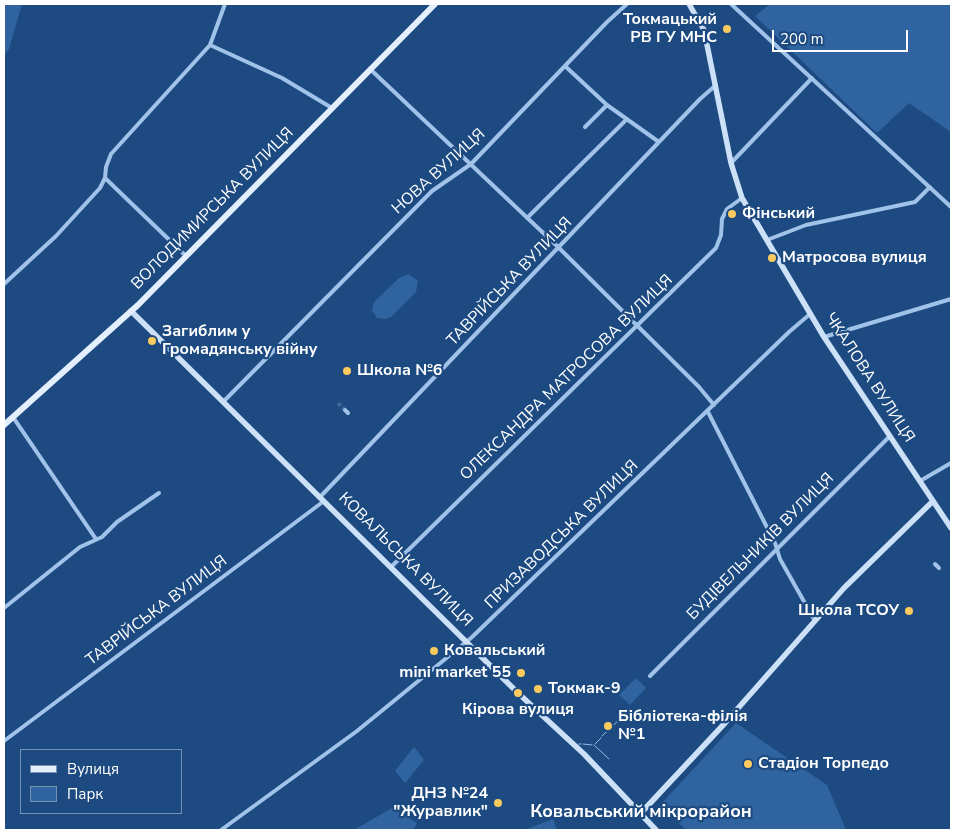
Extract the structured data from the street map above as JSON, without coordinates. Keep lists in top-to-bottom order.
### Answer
{
  "streets": {
    "main road": ["ВОЛОДИМИРСЬКА ВУЛИЦЯ"],
    "street": [
      "НОВА ВУЛИЦЯ",
      "ТАВРІЙСЬКА ВУЛИЦЯ",
      "ОЛЕКСАНДРА МАТРОСОВА ВУЛИЦЯ",
      "ЧКАЛОВА ВУЛИЦЯ",
      "ПРИЗАВОДСЬКА ВУЛИЦЯ",
      "БУДІВЕЛЬНИКІВ ВУЛИЦЯ",
      "КОВАЛЬСЬКА ВУЛИЦЯ"
    ]
  },
  "crossings": [
    ["НОВА ВУЛИЦЯ", "КОВАЛЬСЬКА ВУЛИЦЯ"],
    ["ВОЛОДИМИРСЬКА ВУЛИЦЯ", "КОВАЛЬСЬКА ВУЛИЦЯ"],
    ["ТАВРІЙСЬКА ВУЛИЦЯ", "ЧКАЛОВА ВУЛИЦЯ"],
    ["ТАВРІЙСЬКА ВУЛИЦЯ", "КОВАЛЬСЬКА ВУЛИЦЯ"],
    ["ОЛЕКСАНДРА МАТРОСОВА ВУЛИЦЯ", "ЧКАЛОВА ВУЛИЦЯ"],
    ["ОЛЕКСАНДРА МАТРОСОВА ВУЛИЦЯ", "КОВАЛЬСЬКА ВУЛИЦЯ"],
    ["ЧКАЛОВА ВУЛИЦЯ", "ПРИЗАВОДСЬКА ВУЛИЦЯ"],
    ["ЧКАЛОВА ВУЛИЦЯ", "БУДІВЕЛЬНИКІВ ВУЛИЦЯ"],
    ["ПРИЗАВОДСЬКА ВУЛИЦЯ", "КОВАЛЬСЬКА ВУЛИЦЯ"]
  ],
  "districts": ["Ковальський мікрорайон"],
  "places": [
    "Токмацький РВ ГУ МНС",
    "Фінський",
    "Матросова вулиця",
    "Загиблим у Громадянську війну",
    "Школа №6",
    "Школа ТСОУ",
    "Ковальський",
    "mini market 55",
    "Токмак-9",
    "Кірова вулиця",
    "Бібліотека-філія №1",
    "Стадіон Торпедо",
    "ДНЗ №24 \"Журавлик\""
  ],
  "legend": ["Вулиця", "Парк"],
  "scale_bar": "200 m"
}
